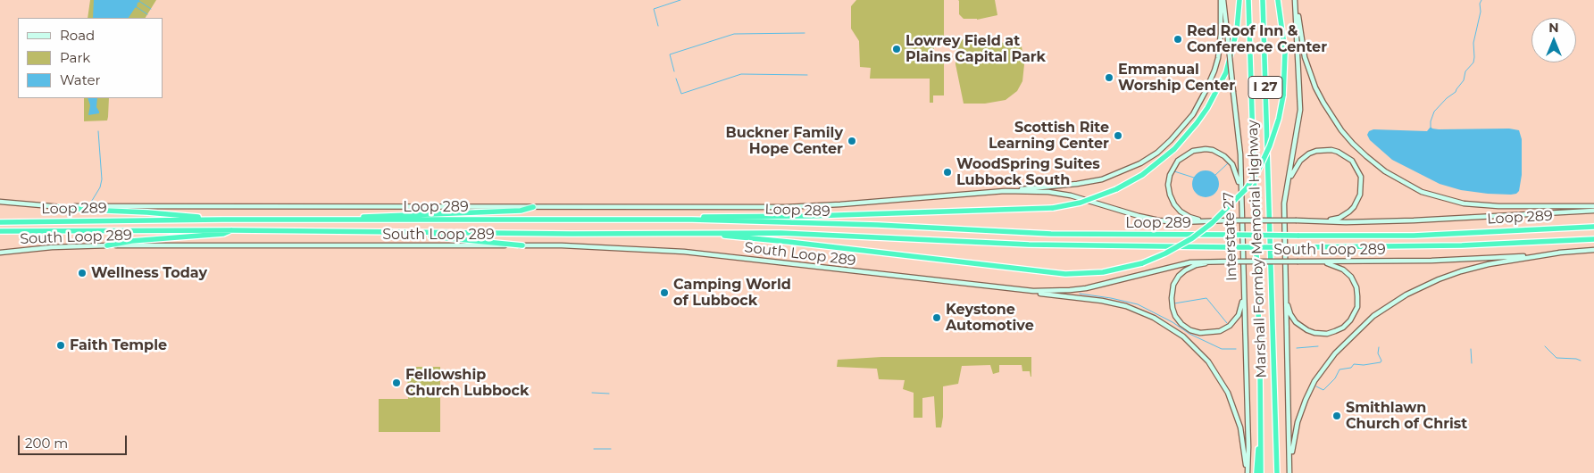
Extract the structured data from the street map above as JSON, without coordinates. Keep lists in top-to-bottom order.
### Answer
{
  "streets": {
    "highway": ["I 27", "Loop 289", "Marshall Formby Memorial Highway"],
    "main road": ["South Loop 289", "Interstate 27"]
  },
  "crossings": [
    ["I 27", "Marshall Formby Memorial Highway"]
  ],
  "places": [
    "Red Roof Inn & Conference Center",
    "Lowrey Field at Plains Capital Park",
    "Emmanual Worship Center",
    "Scottish Rite Learning Center",
    "Buckner Family Hope Center",
    "WoodSpring Suites Lubbock South",
    "Wellness Today",
    "Camping World of Lubbock",
    "Keystone Automotive",
    "Faith Temple",
    "Fellowship Church Lubbock",
    "Smithlawn Church of Christ"
  ],
  "legend": ["Road", "Park", "Water"],
  "scale_bar": "200 m",
  "north": "top"
}
